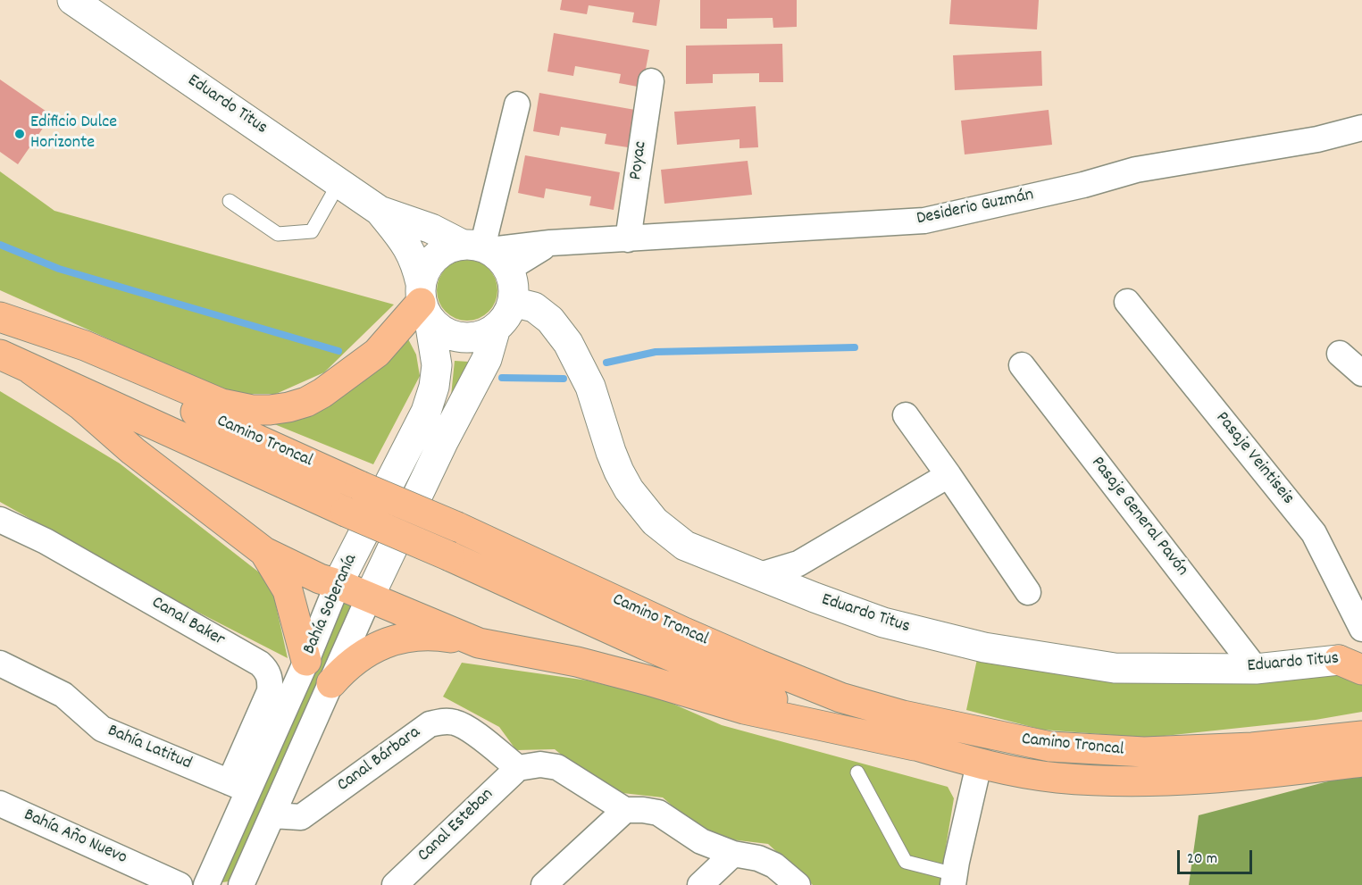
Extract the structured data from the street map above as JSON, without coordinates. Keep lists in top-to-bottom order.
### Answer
{
  "streets": {
    "main road": ["Camino Troncal"],
    "street": [
      "Eduardo Titus",
      "Poyac",
      "Desiderio Guzmán",
      "Pasaje Veintiseis",
      "Pasaje General Pavón",
      "Bahía Soberanía",
      "Canal Baker",
      "Bahía Latitud",
      "Canal Bárbara",
      "Canal Esteban",
      "Bahía Año Nuevo"
    ]
  },
  "crossings": [
    ["Eduardo Titus", "Desiderio Guzmán"],
    ["Eduardo Titus", "Pasaje General Pavón"],
    ["Eduardo Titus", "Bahía Soberanía"],
    ["Poyac", "Desiderio Guzmán"],
    ["Desiderio Guzmán", "Bahía Soberanía"],
    ["Bahía Soberanía", "Canal Baker"],
    ["Bahía Soberanía", "Bahía Latitud"],
    ["Bahía Soberanía", "Canal Bárbara"],
    ["Canal Baker", "Bahía Latitud"],
    ["Canal Bárbara", "Canal Esteban"]
  ],
  "places": ["Edificio Dulce Horizonte"],
  "scale_bar": "20 m"
}
